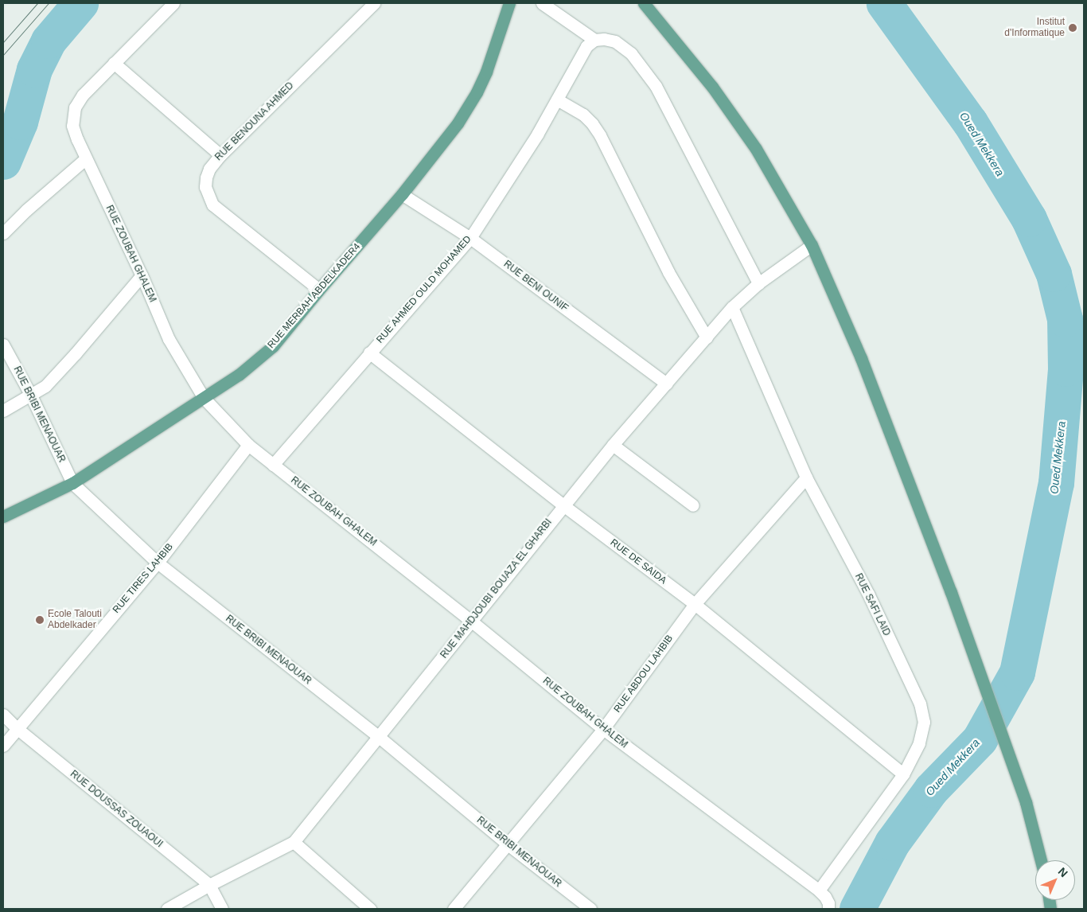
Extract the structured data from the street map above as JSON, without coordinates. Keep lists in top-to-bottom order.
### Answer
{
  "streets": {
    "main road": ["RUE MERBAH ABDELKADER4"],
    "street": [
      "RUE BENOUNA AHMED",
      "RUE ZOUBAH GHALEM",
      "RUE BENI OUNIF",
      "RUE AHMED OULD MOHAMED",
      "RUE BRIBI MENAOUAR",
      "RUE DE SAIDA",
      "RUE TIRES LAHBIB",
      "RUE MAHDJOUBI BOUAZA EL GHARBI",
      "RUE SAFI LAID",
      "RUE ABDOU LAHBIB",
      "RUE DOUSSAS ZOUAOUI"
    ]
  },
  "crossings": [
    ["RUE BENOUNA AHMED", "RUE MERBAH ABDELKADER4"],
    ["RUE ZOUBAH GHALEM", "RUE AHMED OULD MOHAMED"],
    ["RUE ZOUBAH GHALEM", "RUE MERBAH ABDELKADER4"],
    ["RUE ZOUBAH GHALEM", "RUE TIRES LAHBIB"],
    ["RUE ZOUBAH GHALEM", "RUE MAHDJOUBI BOUAZA EL GHARBI"],
    ["RUE ZOUBAH GHALEM", "RUE SAFI LAID"],
    ["RUE ZOUBAH GHALEM", "RUE ABDOU LAHBIB"],
    ["RUE BENI OUNIF", "RUE AHMED OULD MOHAMED"],
    ["RUE BENI OUNIF", "RUE MERBAH ABDELKADER4"],
    ["RUE BENI OUNIF", "RUE MAHDJOUBI BOUAZA EL GHARBI"],
    ["RUE AHMED OULD MOHAMED", "RUE DE SAIDA"],
    ["RUE MERBAH ABDELKADER4", "RUE BRIBI MENAOUAR"],
    ["RUE BRIBI MENAOUAR", "RUE TIRES LAHBIB"],
    ["RUE BRIBI MENAOUAR", "RUE MAHDJOUBI BOUAZA EL GHARBI"],
    ["RUE BRIBI MENAOUAR", "RUE ABDOU LAHBIB"],
    ["RUE DE SAIDA", "RUE MAHDJOUBI BOUAZA EL GHARBI"],
    ["RUE DE SAIDA", "RUE SAFI LAID"],
    ["RUE DE SAIDA", "RUE ABDOU LAHBIB"],
    ["RUE TIRES LAHBIB", "RUE DOUSSAS ZOUAOUI"],
    ["RUE MAHDJOUBI BOUAZA EL GHARBI", "RUE SAFI LAID"],
    ["RUE MAHDJOUBI BOUAZA EL GHARBI", "RUE DOUSSAS ZOUAOUI"],
    ["RUE SAFI LAID", "RUE ABDOU LAHBIB"]
  ],
  "water": ["Oued Mekkera"],
  "places": ["Institut d'Informatique", "Ecole Talouti Abdelkader"],
  "north": "top right"
}
